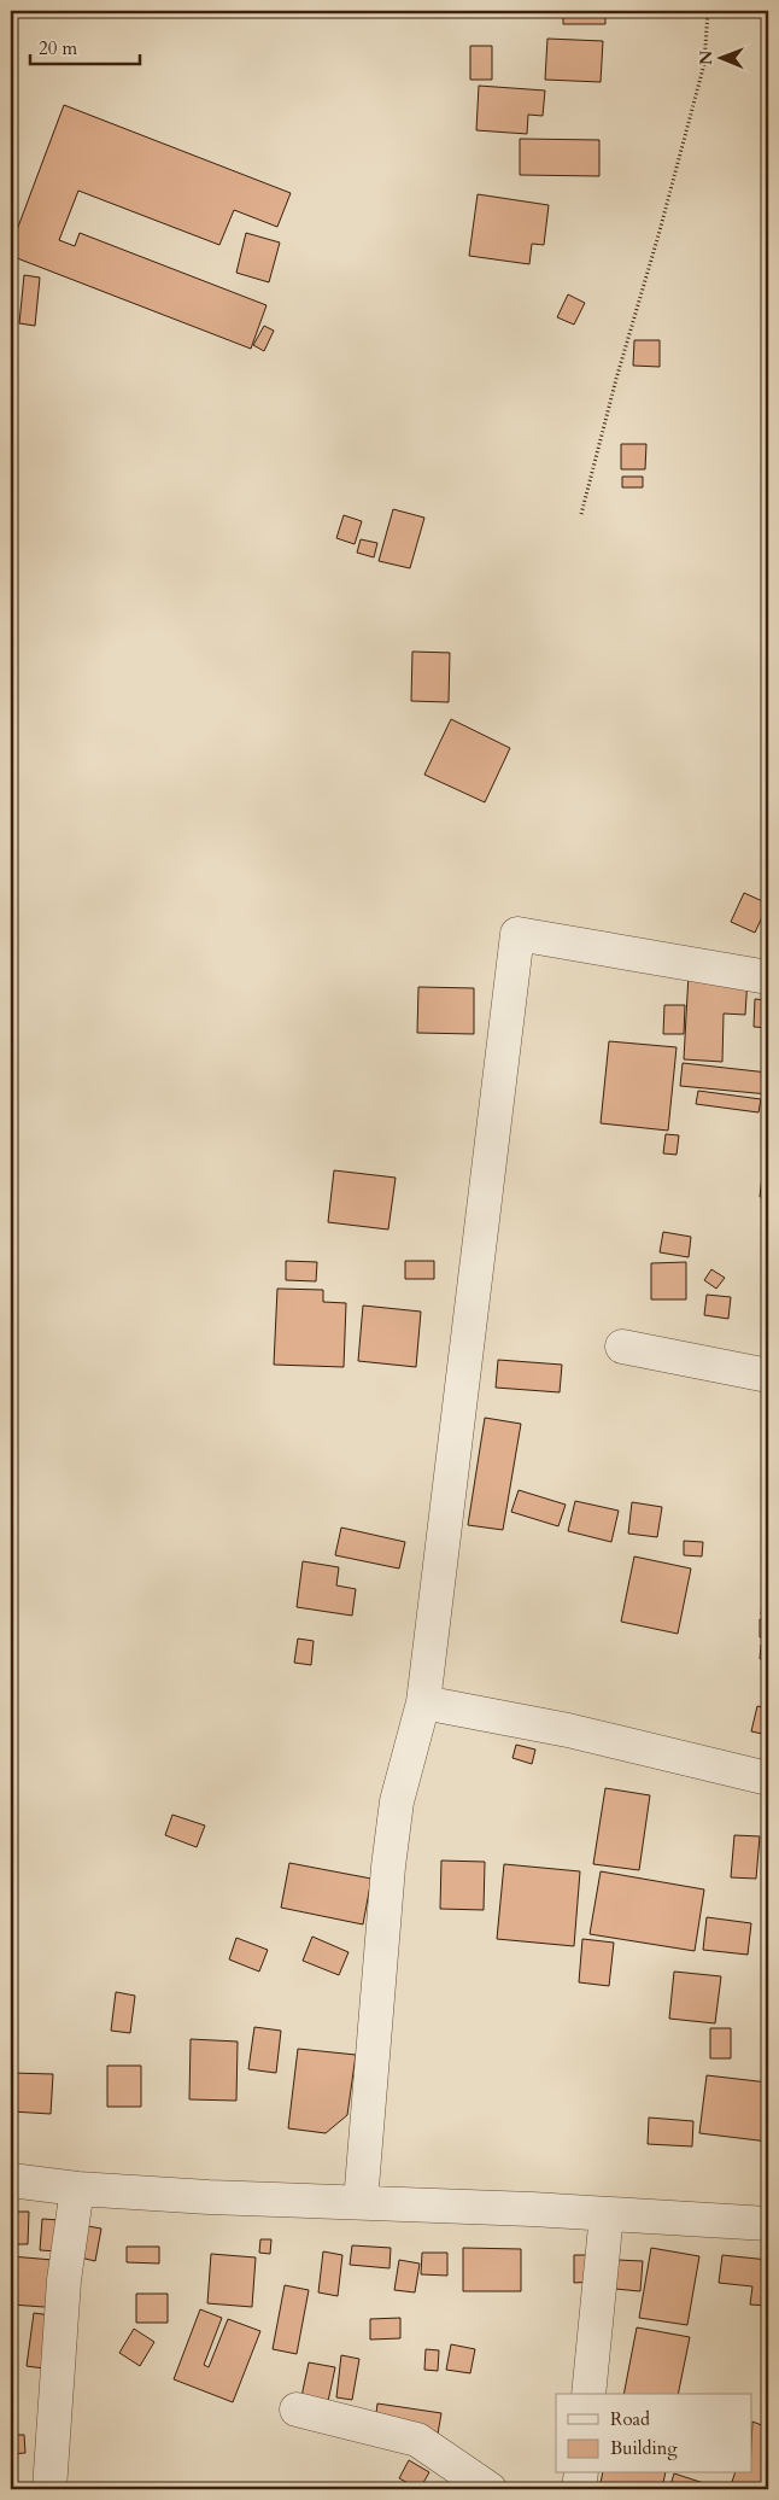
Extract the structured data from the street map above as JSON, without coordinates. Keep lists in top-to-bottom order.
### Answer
{
  "legend": ["Road", "Building"],
  "scale_bar": "20 m",
  "north": "left"
}
